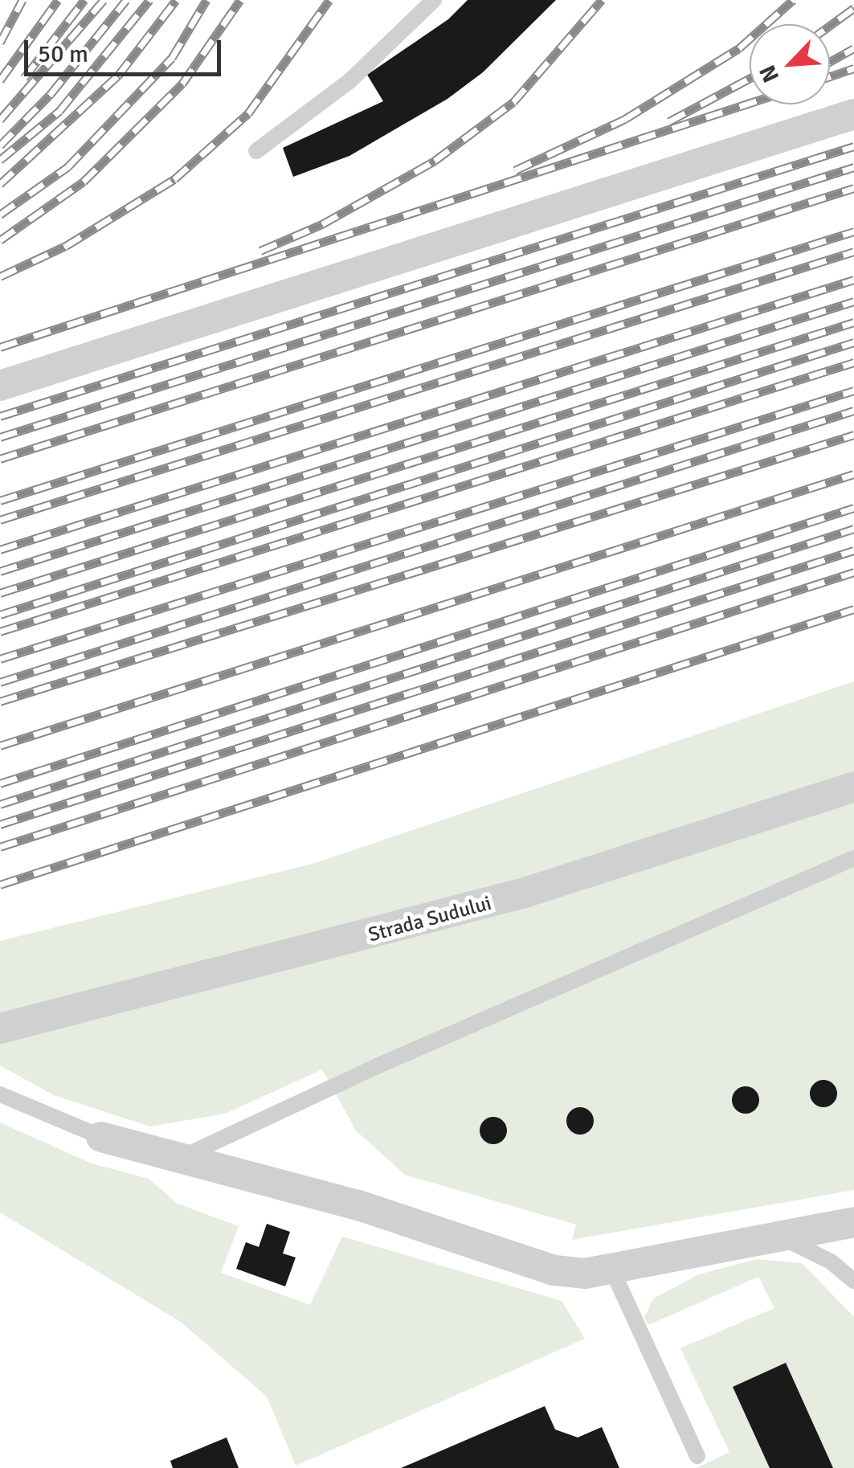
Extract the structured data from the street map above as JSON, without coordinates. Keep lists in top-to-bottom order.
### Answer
{
  "streets": {
    "street": ["Strada Sudului"]
  },
  "scale_bar": "50 m",
  "north": "bottom left"
}
